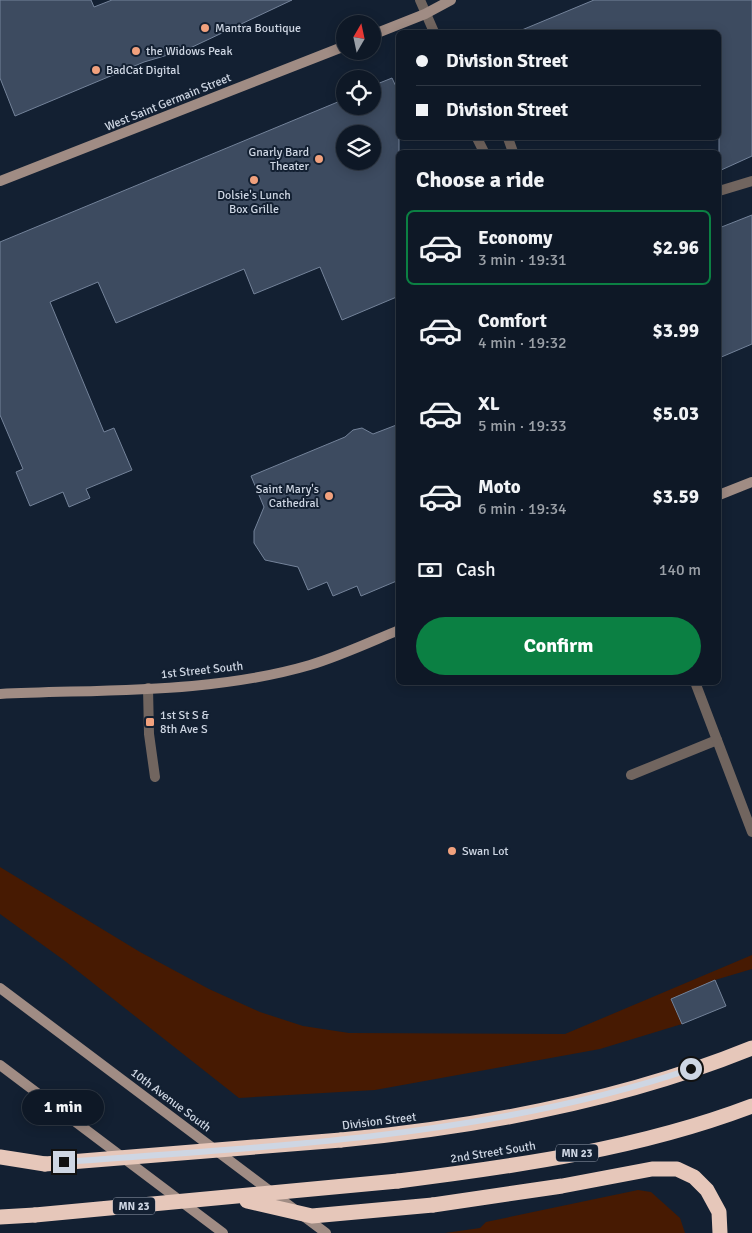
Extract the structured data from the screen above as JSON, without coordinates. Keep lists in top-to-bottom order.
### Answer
{
  "streets": {
    "highway": ["Division Street", "2nd Street South", "MN 23"],
    "street": ["West Saint Germain Street", "1st Street South", "10th Avenue South"]
  },
  "crossings": [
    ["2nd Street South", "MN 23"]
  ],
  "places": {
    "other": [
      "Mantra Boutique",
      "the Widows Peak",
      "BadCat Digital",
      "Gnarly Bard Theater",
      "Dolsie's Lunch Box Grille",
      "Saint Mary's Cathedral",
      "Swan Lot"
    ],
    "transit": ["1st St S & 8th Ave S"]
  },
  "north": "top",
  "page": {
    "banner": ["Division Street", "Division Street"],
    "heading": "Choose a ride",
    "list": [
      {
        "name": "Economy",
        "note": "3 min · 19:31",
        "value": "$2.96"
      },
      {
        "name": "Comfort",
        "note": "4 min · 19:32",
        "value": "$3.99"
      },
      {
        "name": "XL",
        "note": "5 min · 19:33",
        "value": "$5.03"
      },
      {
        "name": "Moto",
        "note": "6 min · 19:34",
        "value": "$3.59"
      }
    ],
    "pay": ["Cash", "140 m"],
    "buttons": "Confirm",
    "bubble": "1 min"
  }
}
